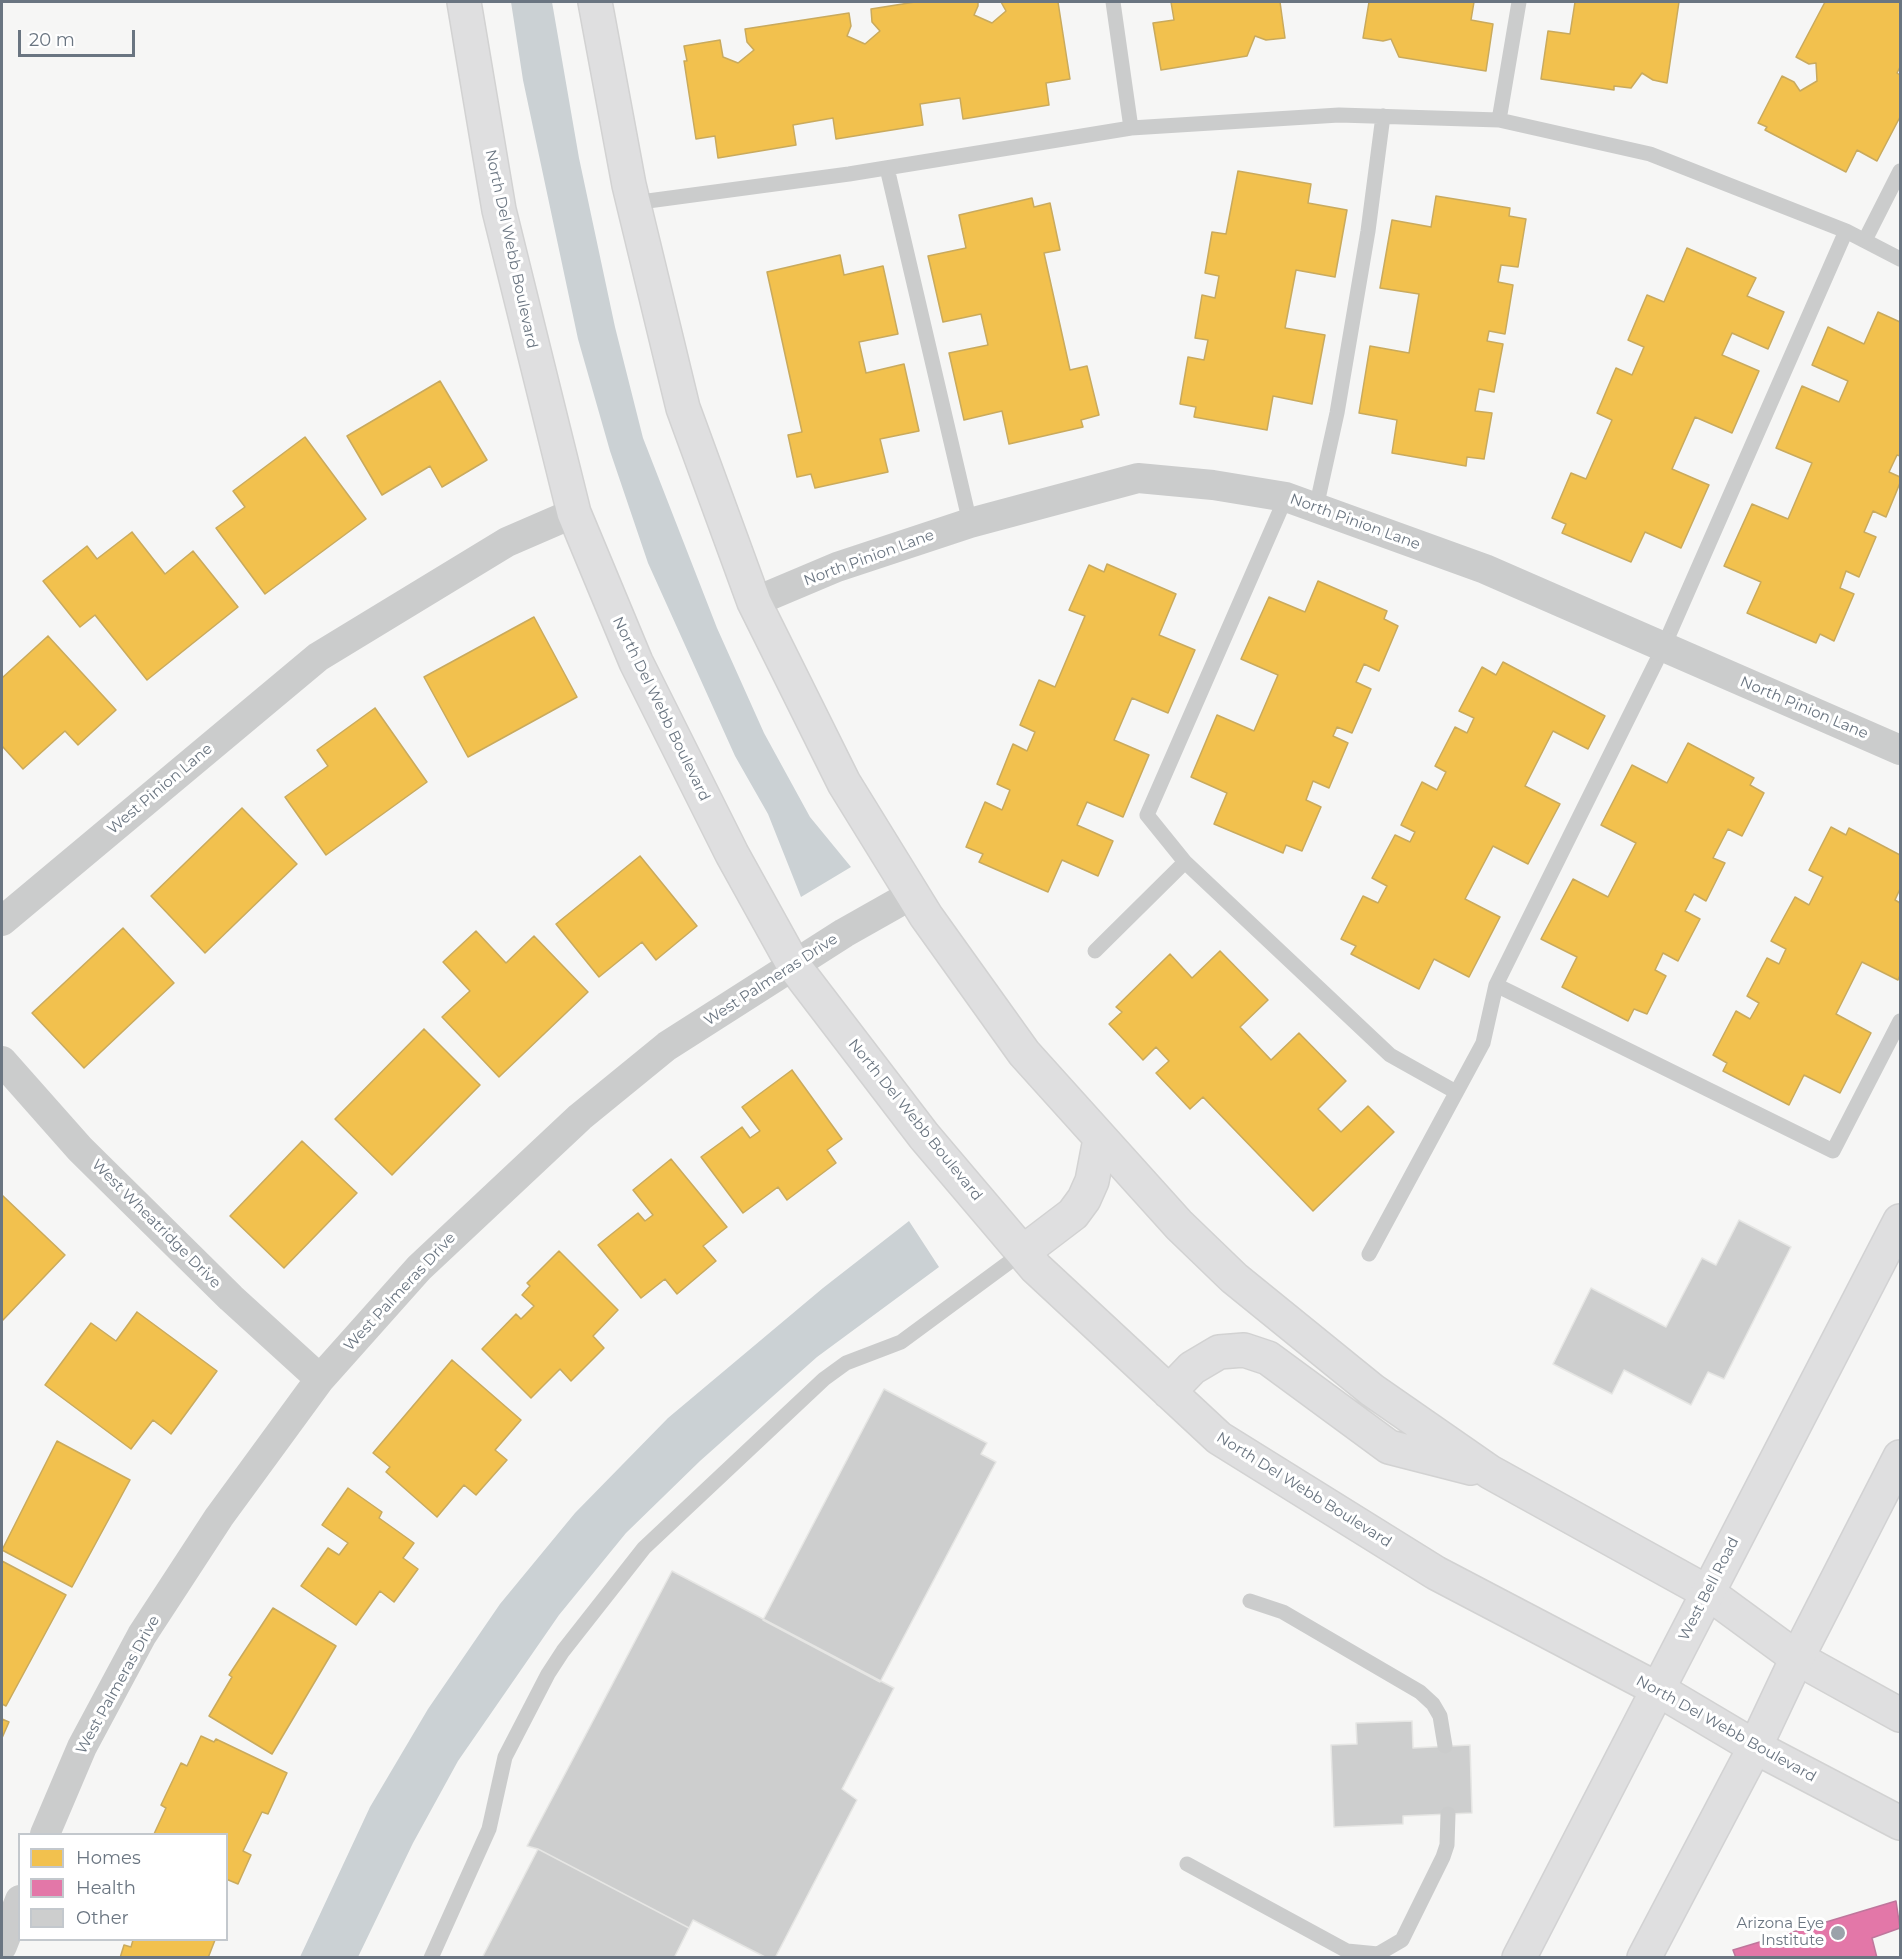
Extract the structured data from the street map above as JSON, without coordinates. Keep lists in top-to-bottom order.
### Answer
{
  "streets": {
    "street": [
      "North Del Webb Boulevard",
      "North Pinion Lane",
      "West Pinion Lane",
      "West Palmeras Drive",
      "West Wheatridge Drive",
      "West Bell Road"
    ]
  },
  "crossings": [
    ["North Del Webb Boulevard", "West Pinion Lane"],
    ["North Del Webb Boulevard", "West Palmeras Drive"],
    ["North Del Webb Boulevard", "West Bell Road"],
    ["West Palmeras Drive", "West Wheatridge Drive"]
  ],
  "places": ["Arizona Eye Institute"],
  "legend": ["Homes", "Health", "Other"],
  "scale_bar": "20 m"
}
